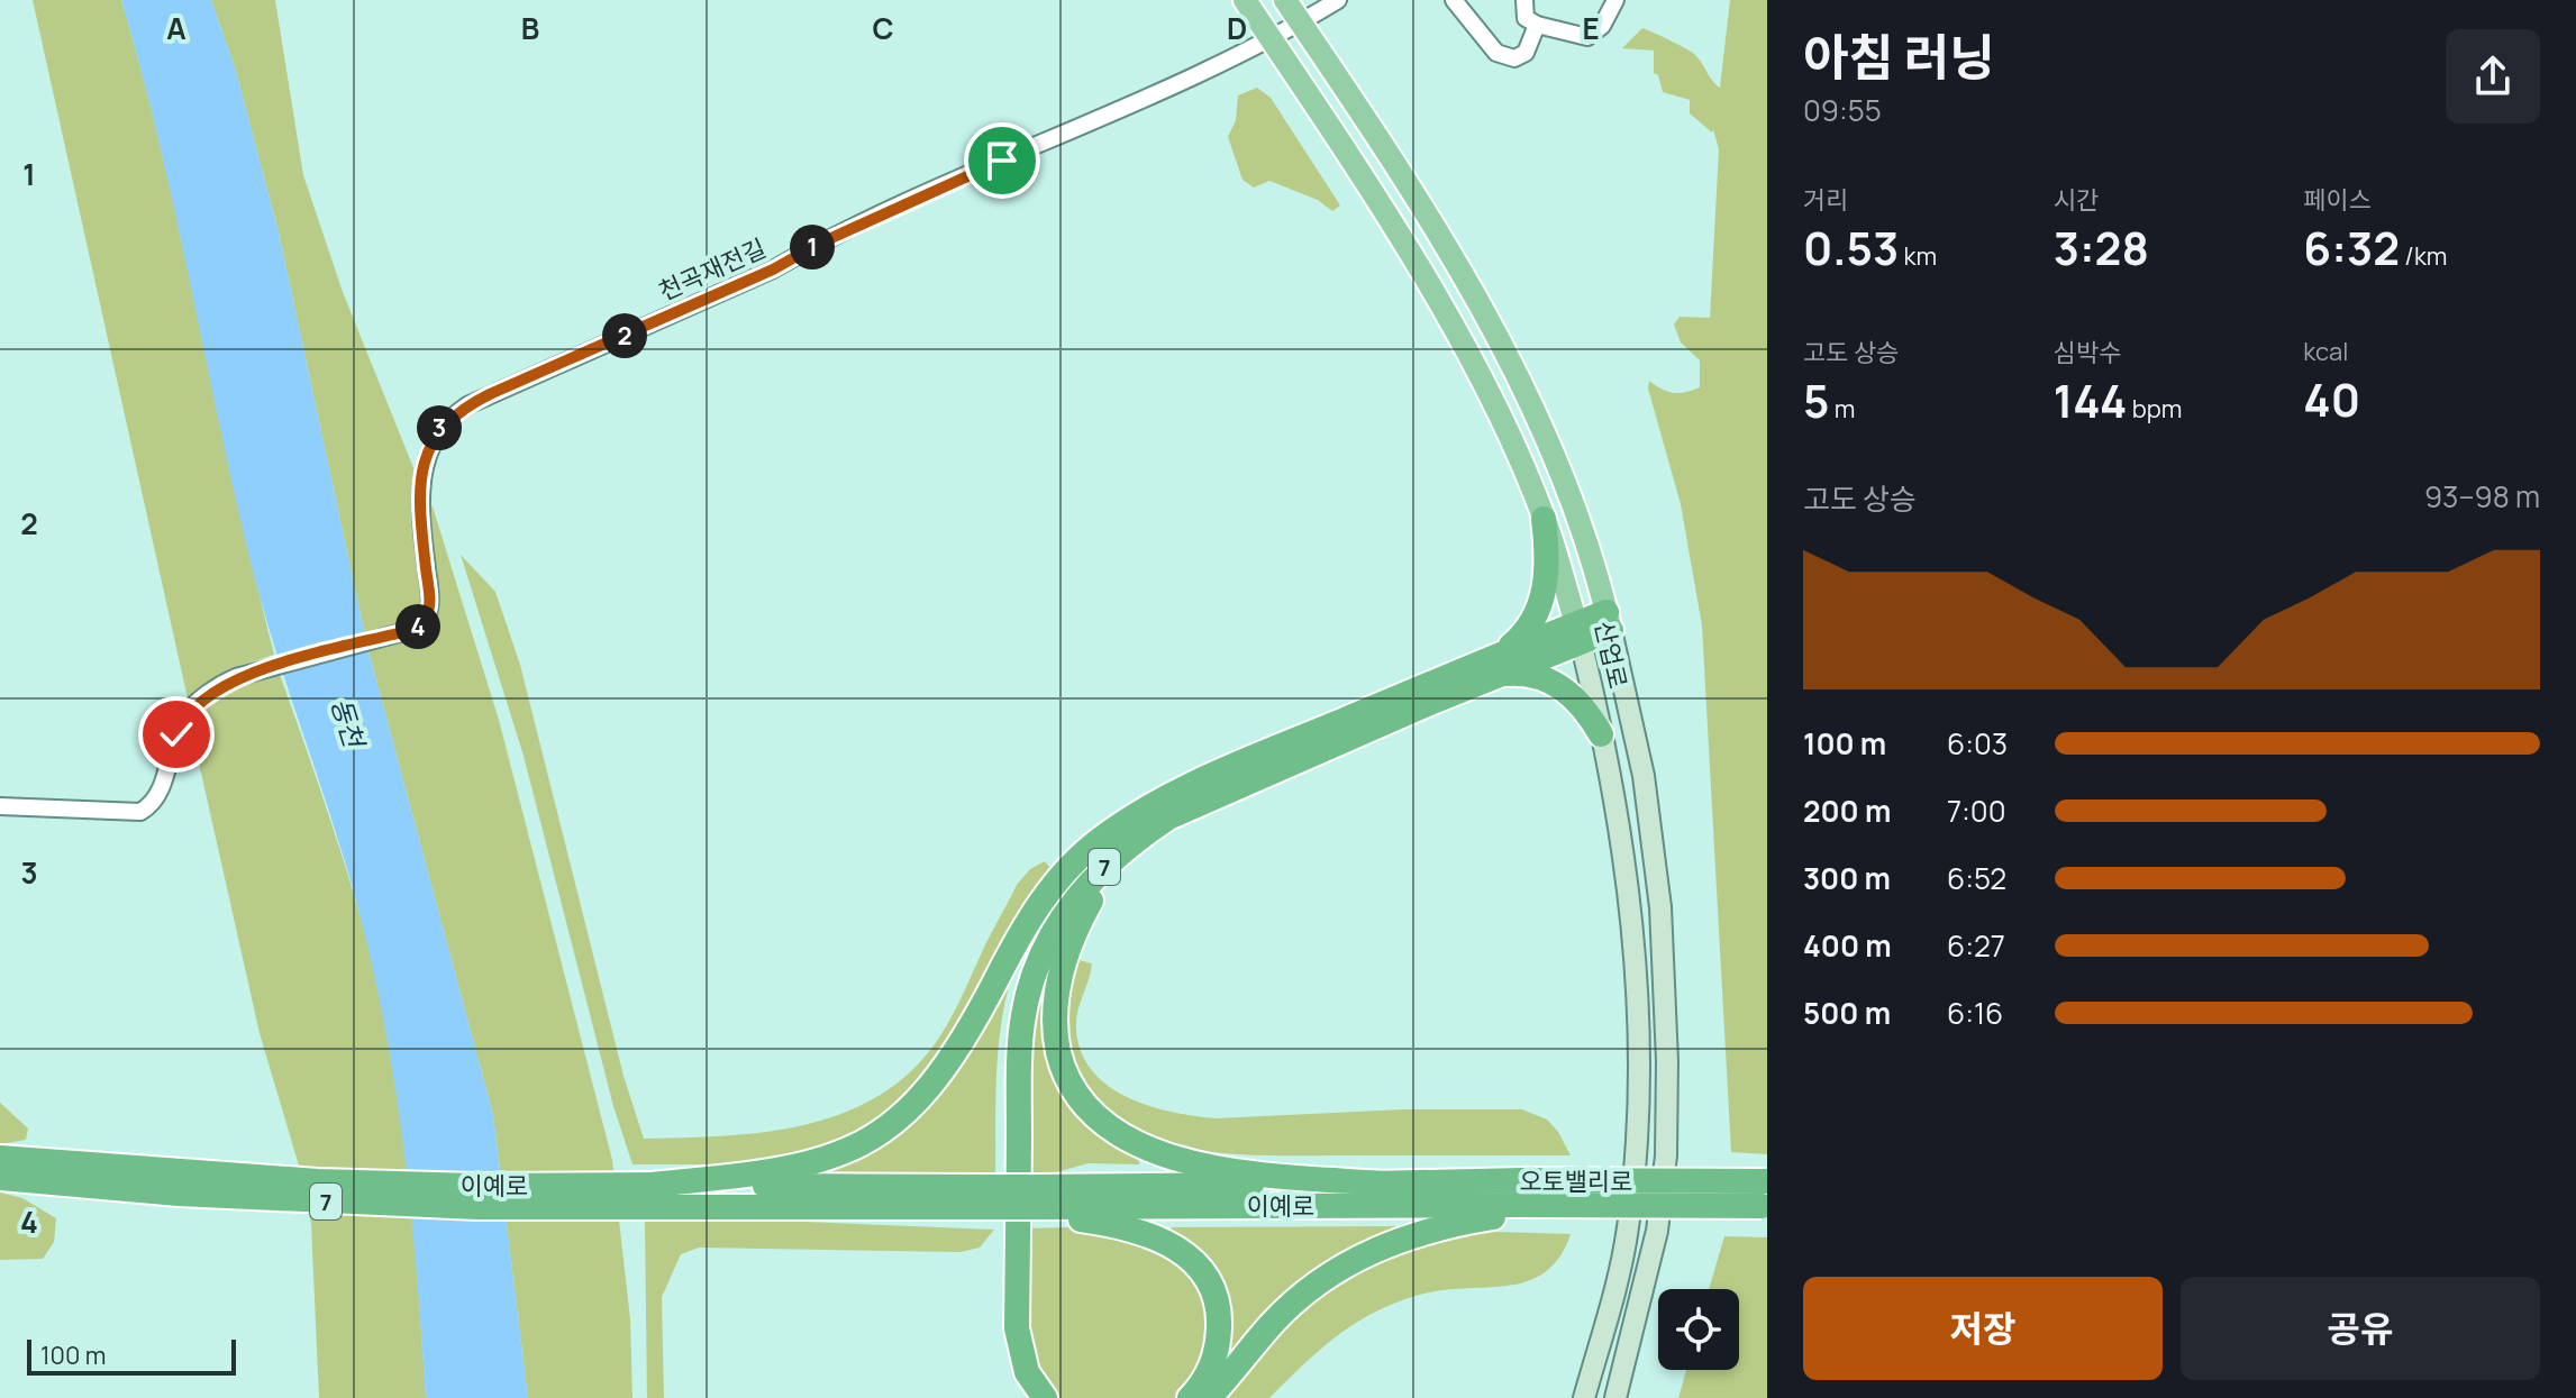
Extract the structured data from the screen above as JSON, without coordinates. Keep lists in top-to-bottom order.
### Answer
{
  "streets": {
    "highway": ["7", "오토밸리로", "이예로"],
    "main road": ["산업로"],
    "street": ["천곡재전길"]
  },
  "crossings": [
    ["천곡재전길", "산업로"],
    ["산업로", "7"],
    ["7", "이예로"],
    ["오토밸리로", "이예로"]
  ],
  "water": ["동천"],
  "scale_bar": "100 m",
  "page": {
    "heading": ["아침 러닝", "09:55"],
    "stats": [
      ["거리", "0.53 km"],
      ["시간", "3:28"],
      ["페이스", "6:32 /km"],
      ["고도 상승", "5 m"],
      ["심박수", "144 bpm"],
      ["kcal", "40"]
    ],
    "pins": [
      "1",
      "2",
      "3",
      "4"
    ],
    "chart": ["고도 상승", "93–98 m"],
    "list": [
      {
        "name": "100 m",
        "note": "6:03"
      },
      {
        "name": "200 m",
        "note": "7:00"
      },
      {
        "name": "300 m",
        "note": "6:52"
      },
      {
        "name": "400 m",
        "note": "6:27"
      },
      {
        "name": "500 m",
        "note": "6:16"
      }
    ],
    "buttons": ["저장", "공유"],
    "scale": "100 m"
  },
  "grid": {
    "columns": [
      "A",
      "B",
      "C",
      "D",
      "E"
    ],
    "rows": [
      "1",
      "2",
      "3",
      "4"
    ]
  }
}
